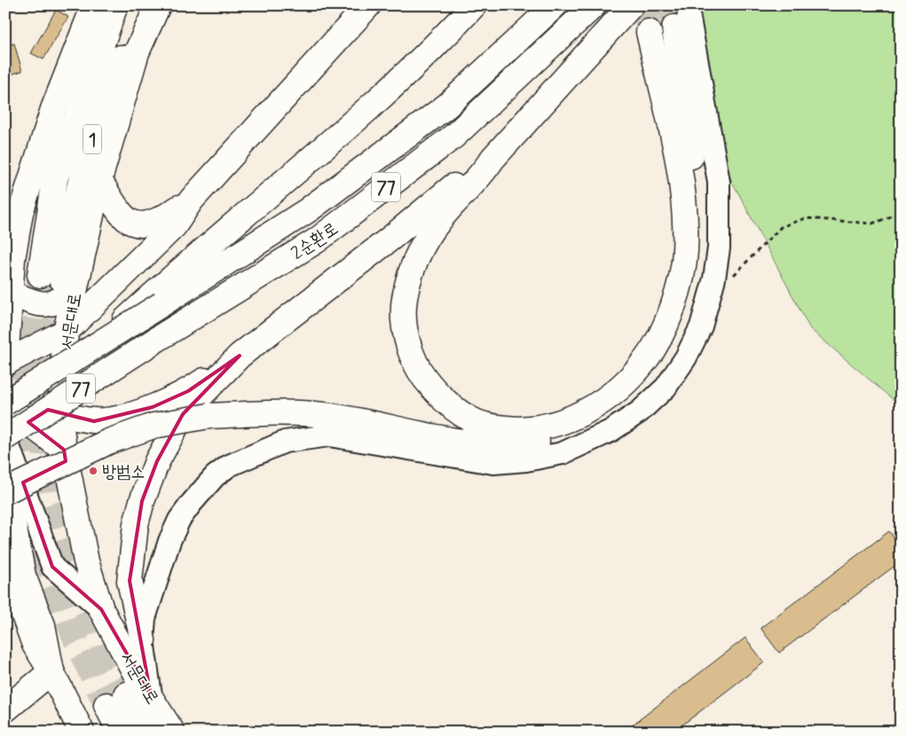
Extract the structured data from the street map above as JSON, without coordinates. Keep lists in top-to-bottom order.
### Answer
{
  "streets": {
    "main road": [
      "1",
      "77",
      "2순환로",
      "서문대로"
    ]
  },
  "places": ["방범소"]
}
